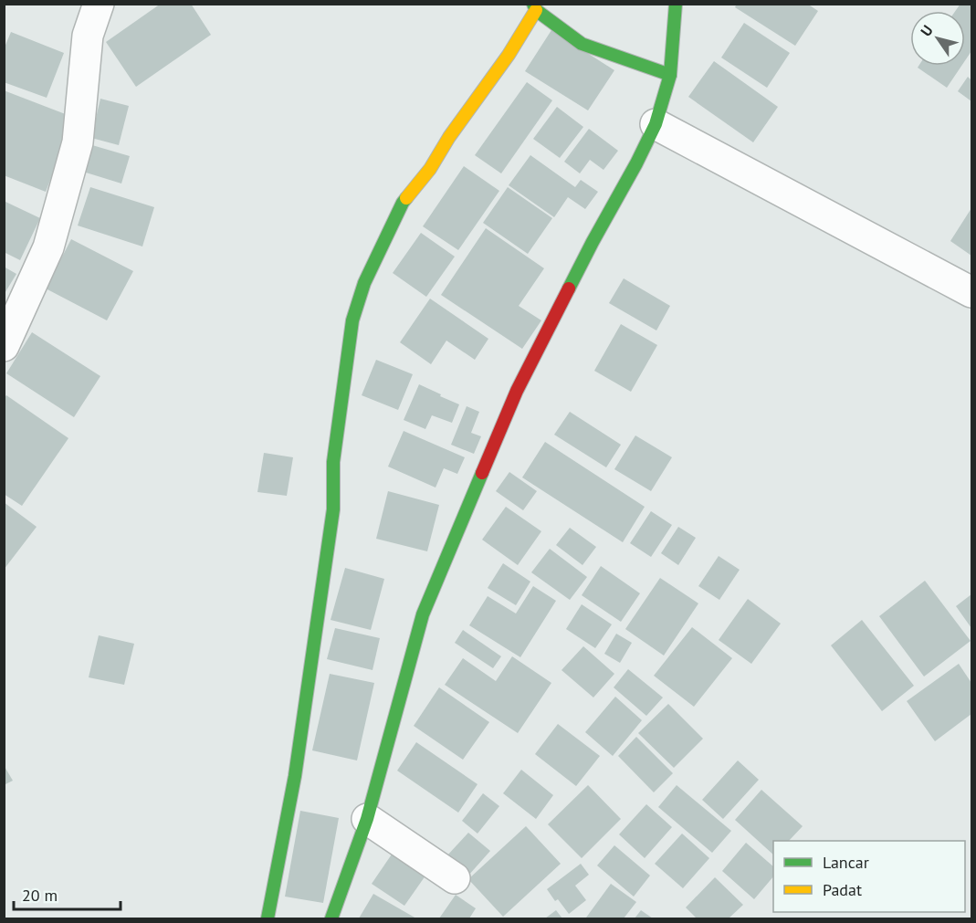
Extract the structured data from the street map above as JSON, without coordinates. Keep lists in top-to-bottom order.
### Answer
{
  "legend": ["Lancar", "Padat"],
  "scale_bar": "20 m",
  "north": "top left"
}
